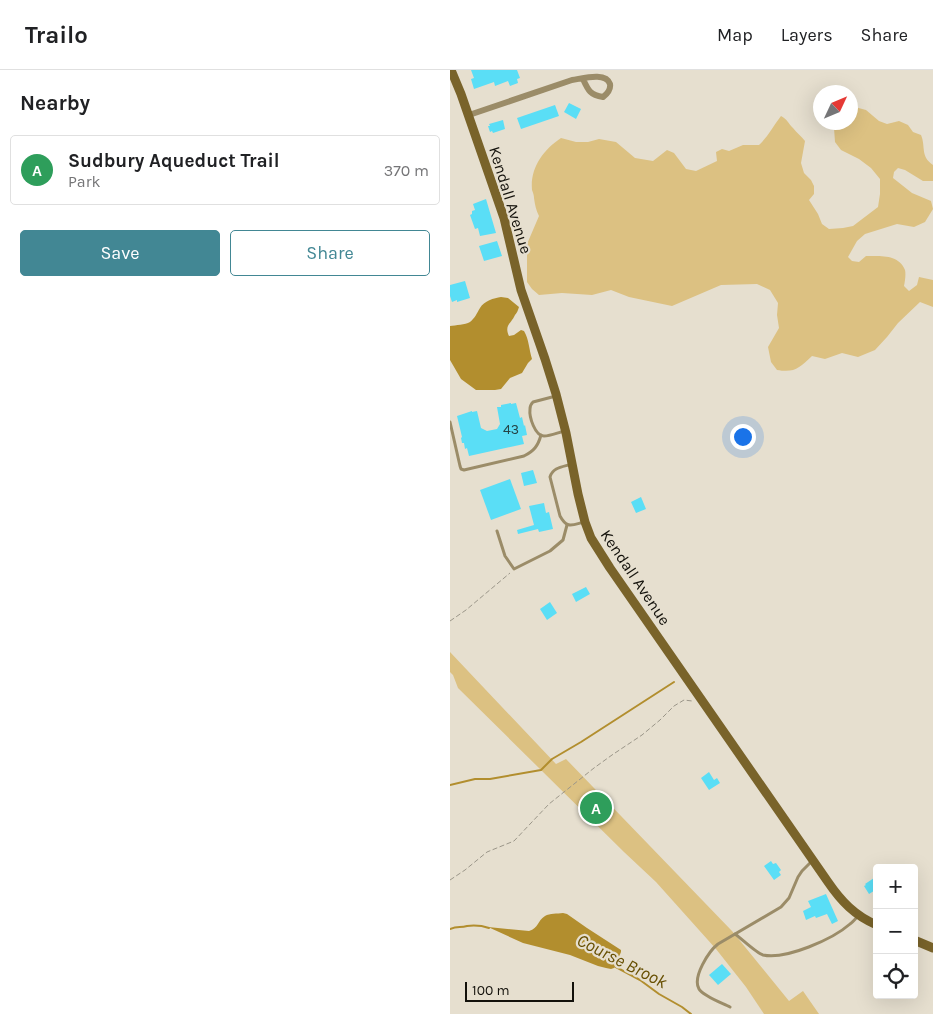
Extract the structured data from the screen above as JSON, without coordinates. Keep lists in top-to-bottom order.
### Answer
{
  "streets": {
    "main road": ["Kendall Avenue"]
  },
  "water": ["Course Brook"],
  "house_numbers": ["43"],
  "scale_bar": "100 m",
  "north": "top right",
  "page": {
    "header": "Trailo",
    "nav": ["Map", "Layers", "Share"],
    "heading": "Nearby",
    "list": [
      {
        "mark": "A",
        "name": "Sudbury Aqueduct Trail",
        "note": "Park",
        "value": "370 m"
      }
    ],
    "buttons": ["Save", "Share"],
    "pins": "A",
    "map_buttons": ["+", "−"],
    "scale": "100 m"
  }
}
